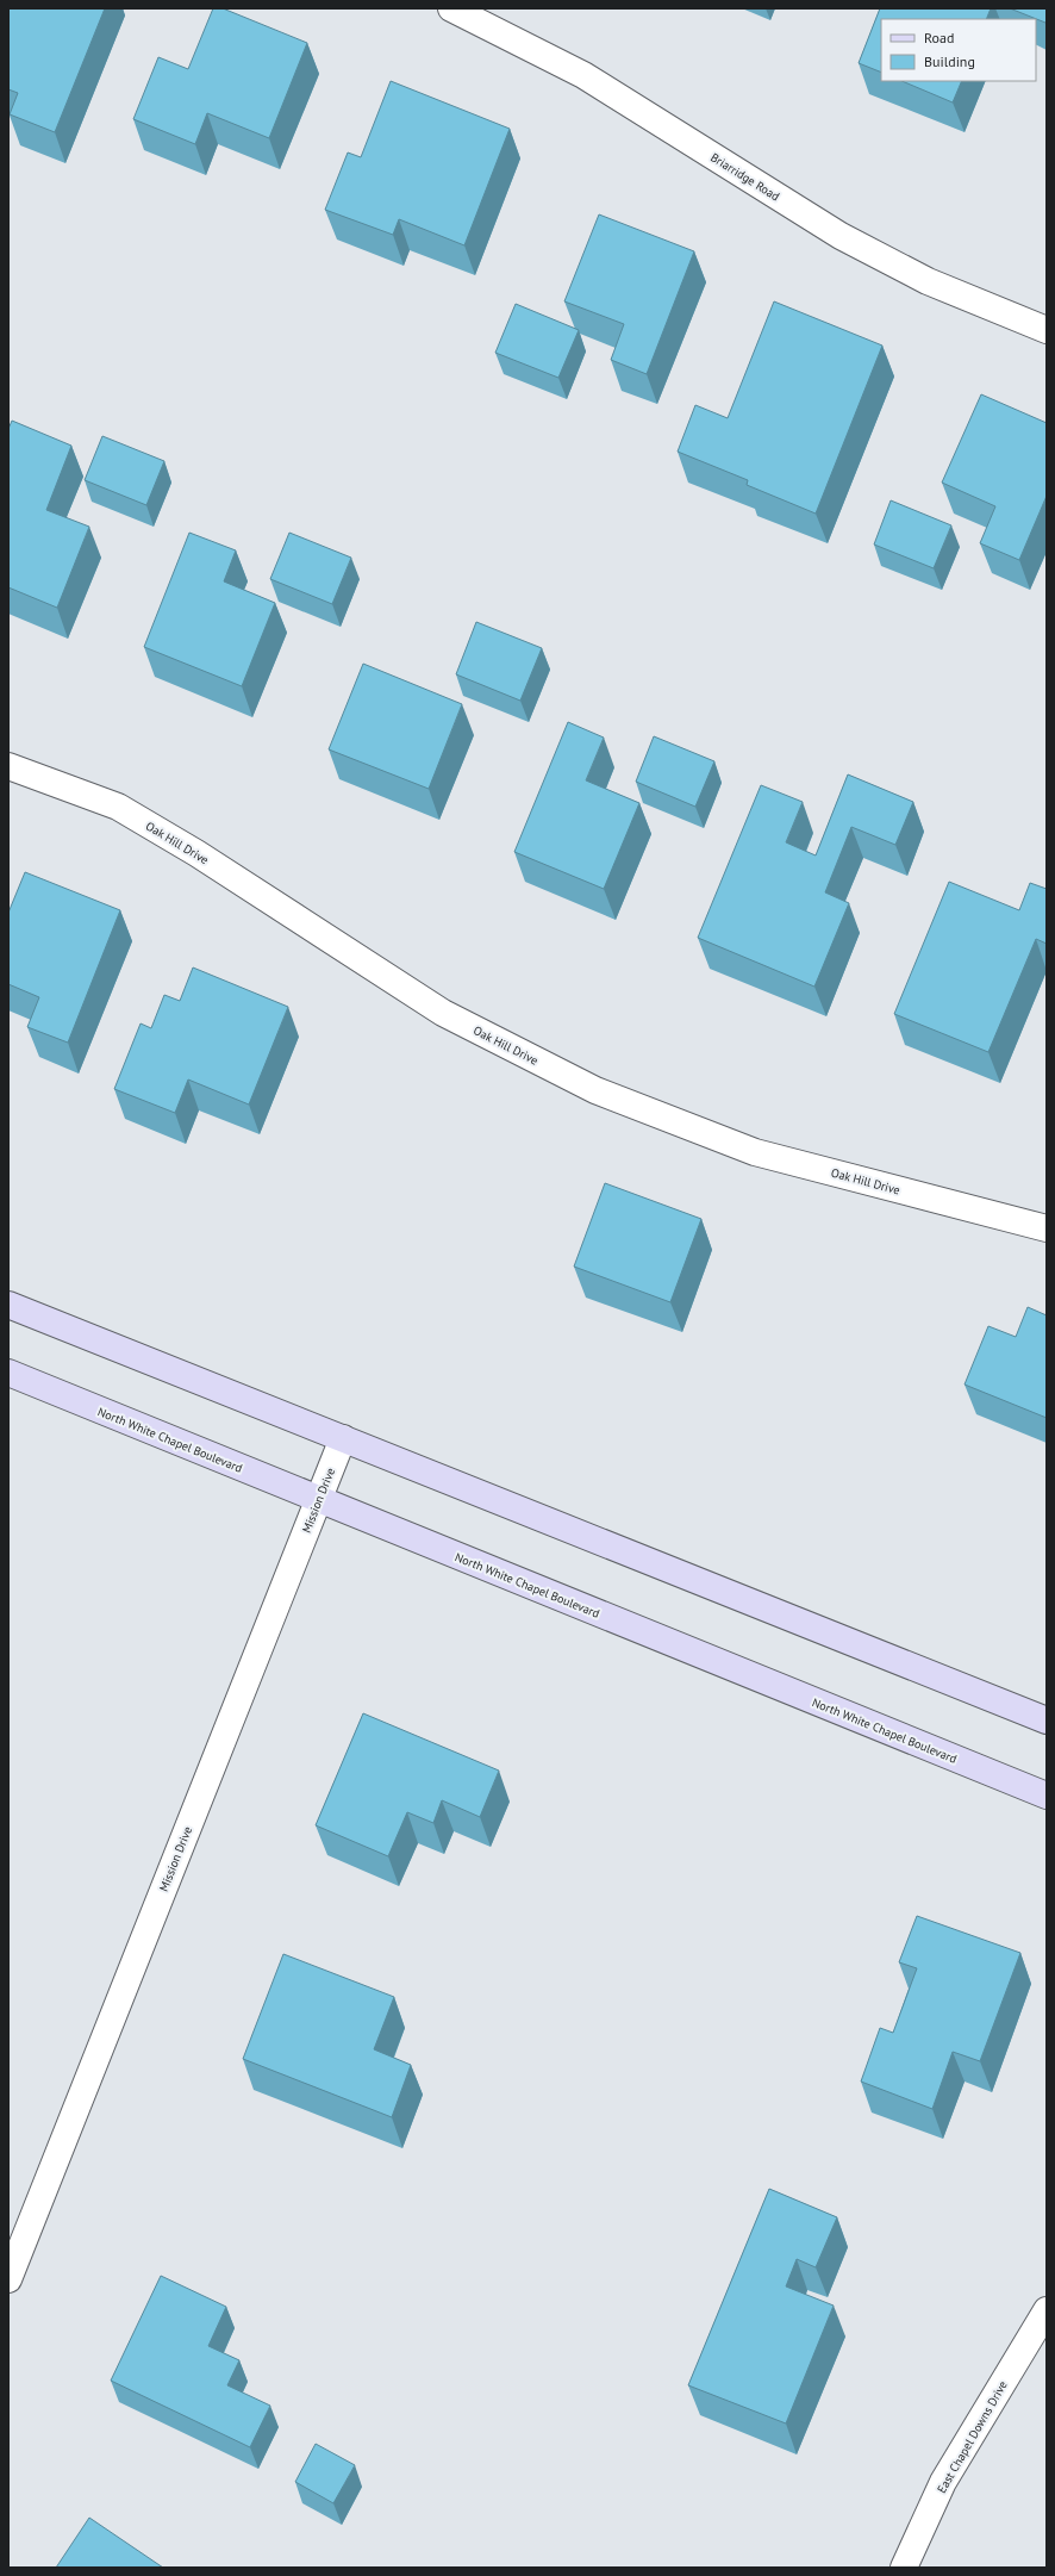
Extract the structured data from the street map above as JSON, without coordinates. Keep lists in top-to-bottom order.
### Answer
{
  "streets": {
    "main road": ["North White Chapel Boulevard"],
    "street": [
      "Briarridge Road",
      "Oak Hill Drive",
      "Mission Drive",
      "East Chapel Downs Drive"
    ]
  },
  "crossings": [
    ["North White Chapel Boulevard", "Mission Drive"]
  ],
  "legend": ["Road", "Building"]
}
